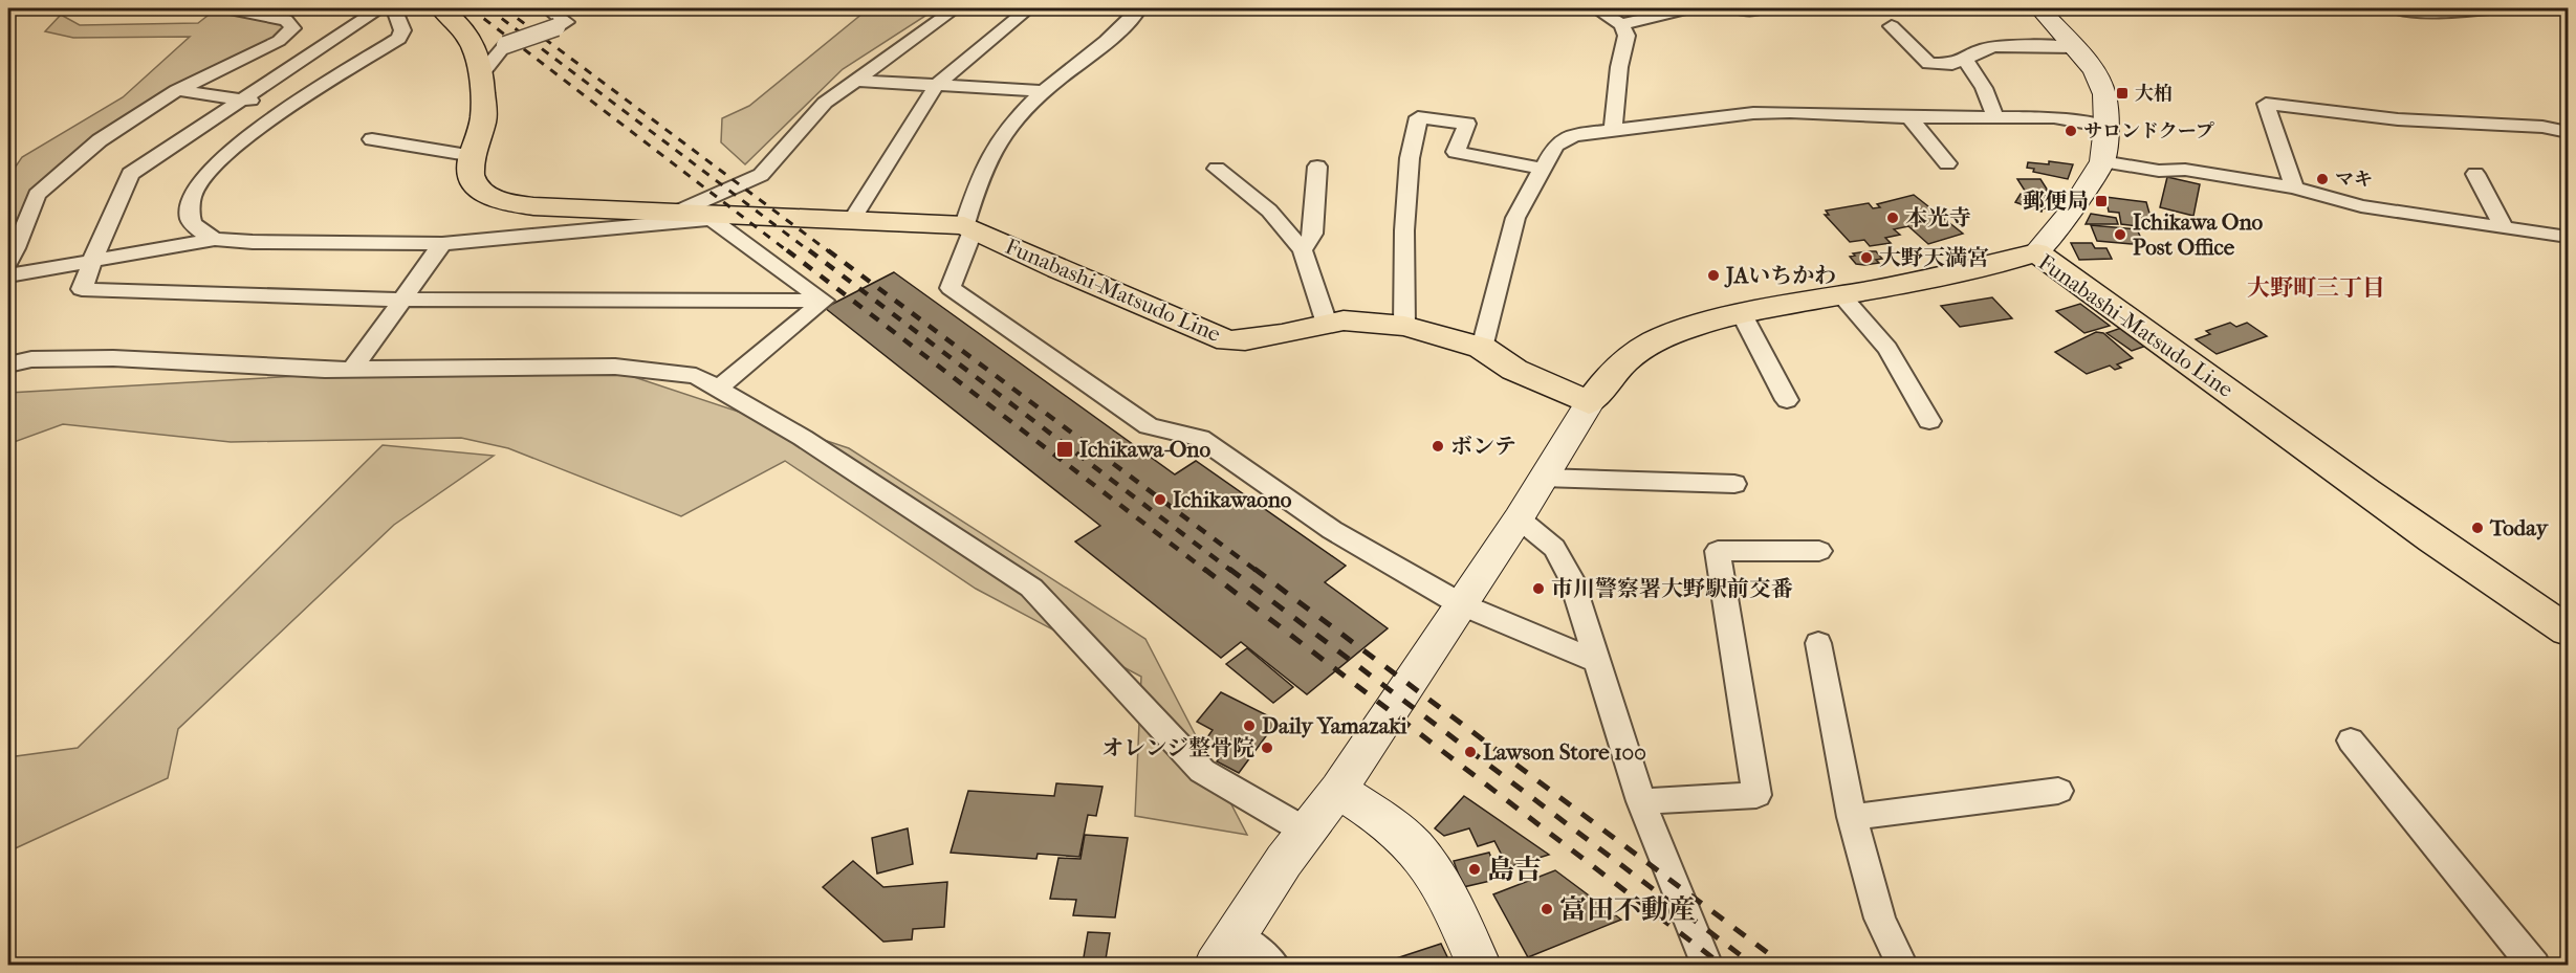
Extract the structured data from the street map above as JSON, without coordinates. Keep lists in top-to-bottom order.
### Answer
{
  "streets": {
    "main road": ["Funabashi-Matsudo Line"]
  },
  "districts": ["大野町三丁目"],
  "places": {
    "transit": ["大柏", "郵便局", "Ichikawa-Ono"],
    "other": [
      "サロンドクープ",
      "マキ",
      "本光寺",
      "Ichikawa Ono Post Office",
      "大野天満宮",
      "JAいちかわ",
      "ボンテ",
      "Ichikawaono",
      "Today",
      "市川警察署大野駅前交番",
      "Daily Yamazaki",
      "オレンジ整骨院",
      "Lawson Store 100",
      "島吉",
      "富田不動産"
    ]
  }
}
